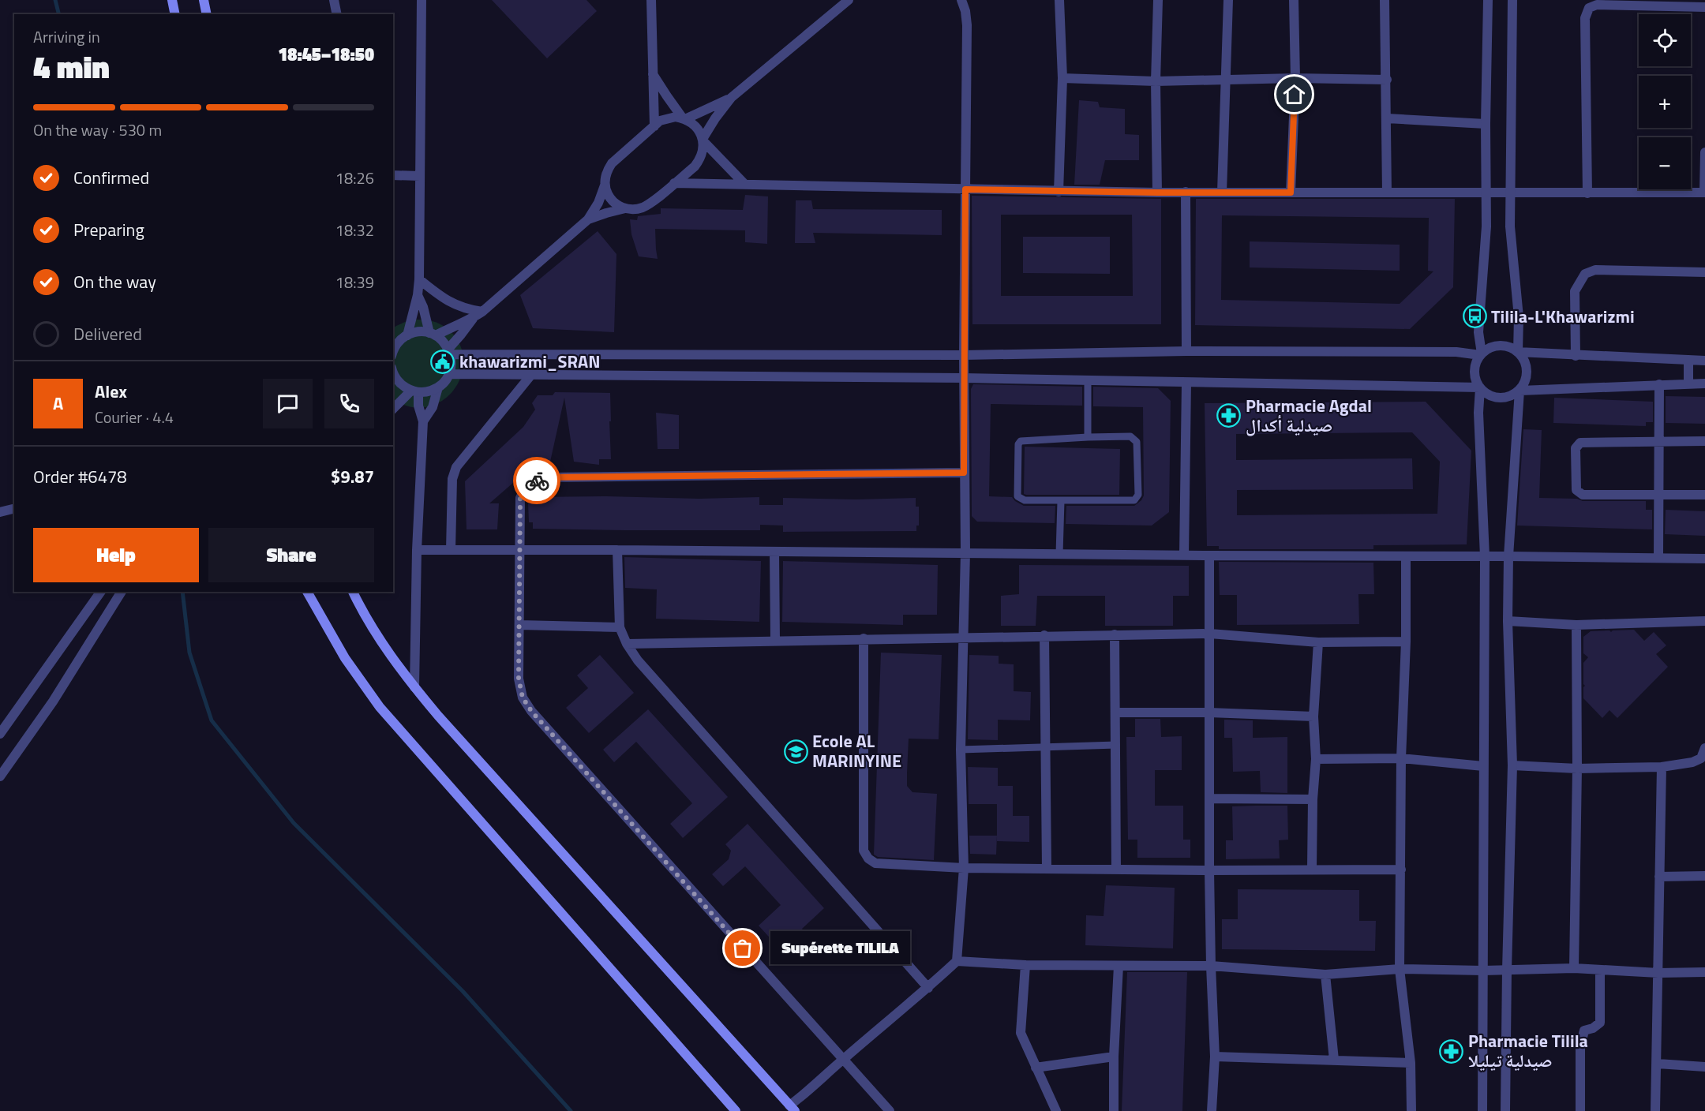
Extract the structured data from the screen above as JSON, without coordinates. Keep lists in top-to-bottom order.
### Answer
{
  "places": {
    "bus stop": ["Tilila-L'Khawarizmi"],
    "public building": ["khawarizmi_SRAN"],
    "pharmacy": ["Pharmacie Agdal صيدلية أكدال", "Pharmacie Tilila صيدلية تيليلا"],
    "school or university": ["Ecole AL MARINYINE"],
    "other": ["Supérette TILILA"]
  },
  "page": {
    "map_buttons": ["+", "−"],
    "heading": ["4 min", "Arriving in", "18:45–18:50"],
    "panel": [
      "Alex",
      "Courier · 4.4",
      "Order #6478",
      "$9.87"
    ],
    "bar": "On the way · 530 m",
    "list": [
      ["Confirmed", "18:26"],
      ["Preparing", "18:32"],
      ["On the way", "18:39"],
      "Delivered"
    ],
    "round": "A",
    "buttons": ["Help", "Share"],
    "bubble": "Supérette TILILA"
  }
}
